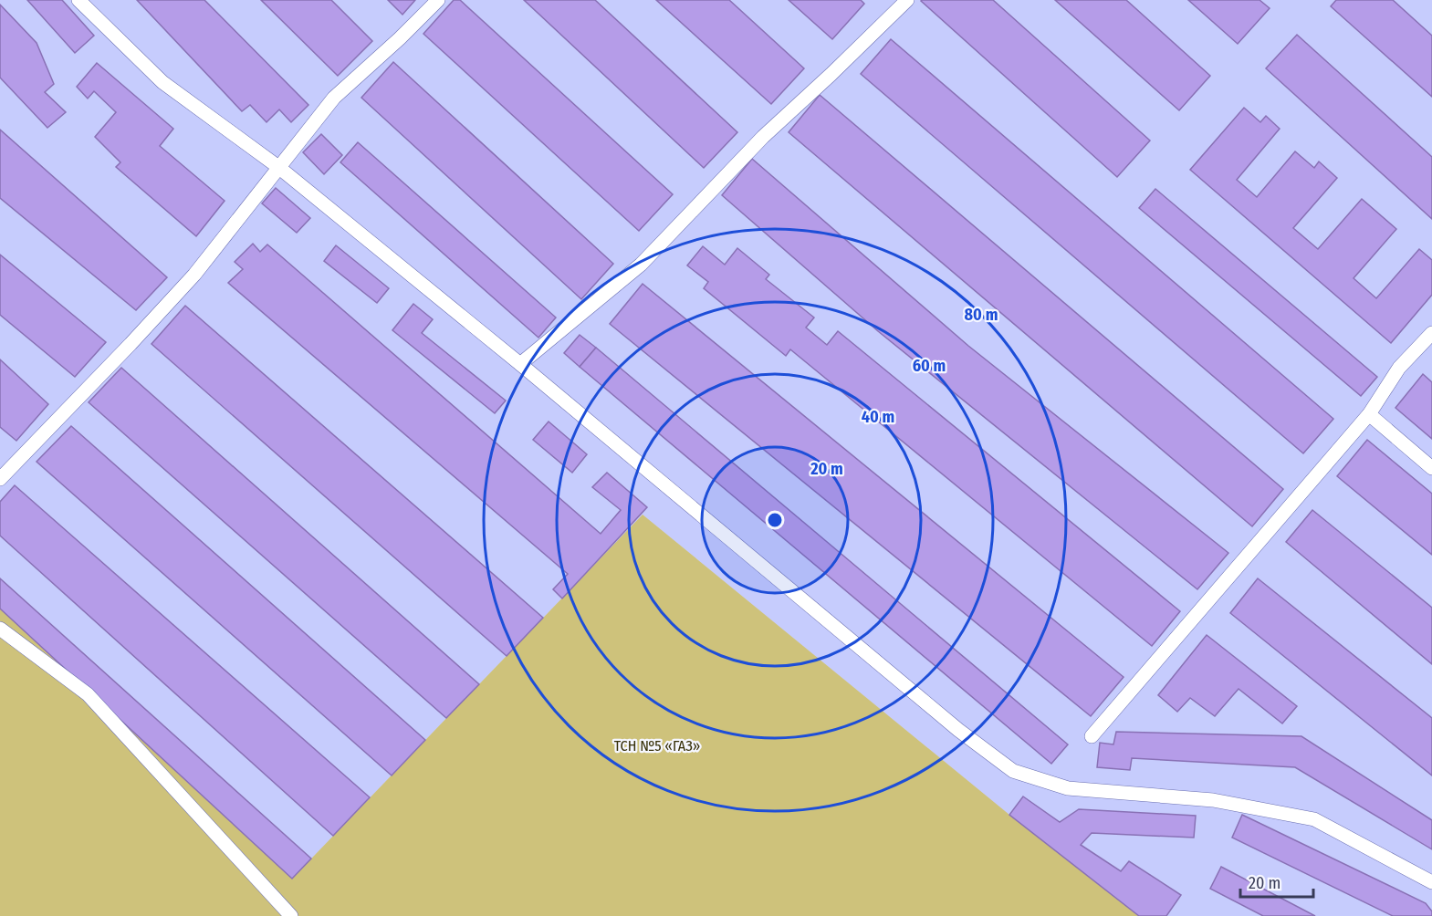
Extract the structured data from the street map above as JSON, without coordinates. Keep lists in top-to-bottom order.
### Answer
{
  "parks": ["ТСН №5 «ГАЗ»"],
  "scale_bar": "20 m",
  "rings": [
    "80 m",
    "60 m",
    "40 m",
    "20 m"
  ]
}
